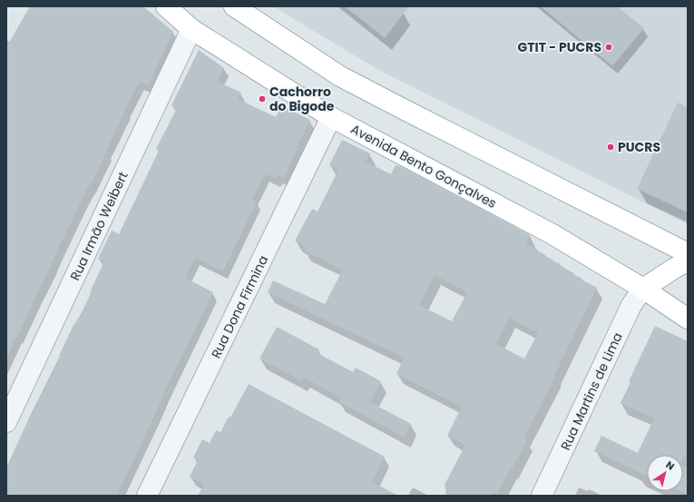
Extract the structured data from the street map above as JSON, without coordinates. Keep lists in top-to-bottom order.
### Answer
{
  "streets": {
    "main road": ["Avenida Bento Gonçalves"],
    "street": ["Rua Irmão Weibert", "Rua Dona Firmina", "Rua Martins de Lima"]
  },
  "crossings": [
    ["Avenida Bento Gonçalves", "Rua Irmão Weibert"],
    ["Avenida Bento Gonçalves", "Rua Dona Firmina"],
    ["Avenida Bento Gonçalves", "Rua Martins de Lima"]
  ],
  "places": ["GTIT - PUCRS", "Cachorro do Bigode", "PUCRS"],
  "north": "top right"
}
